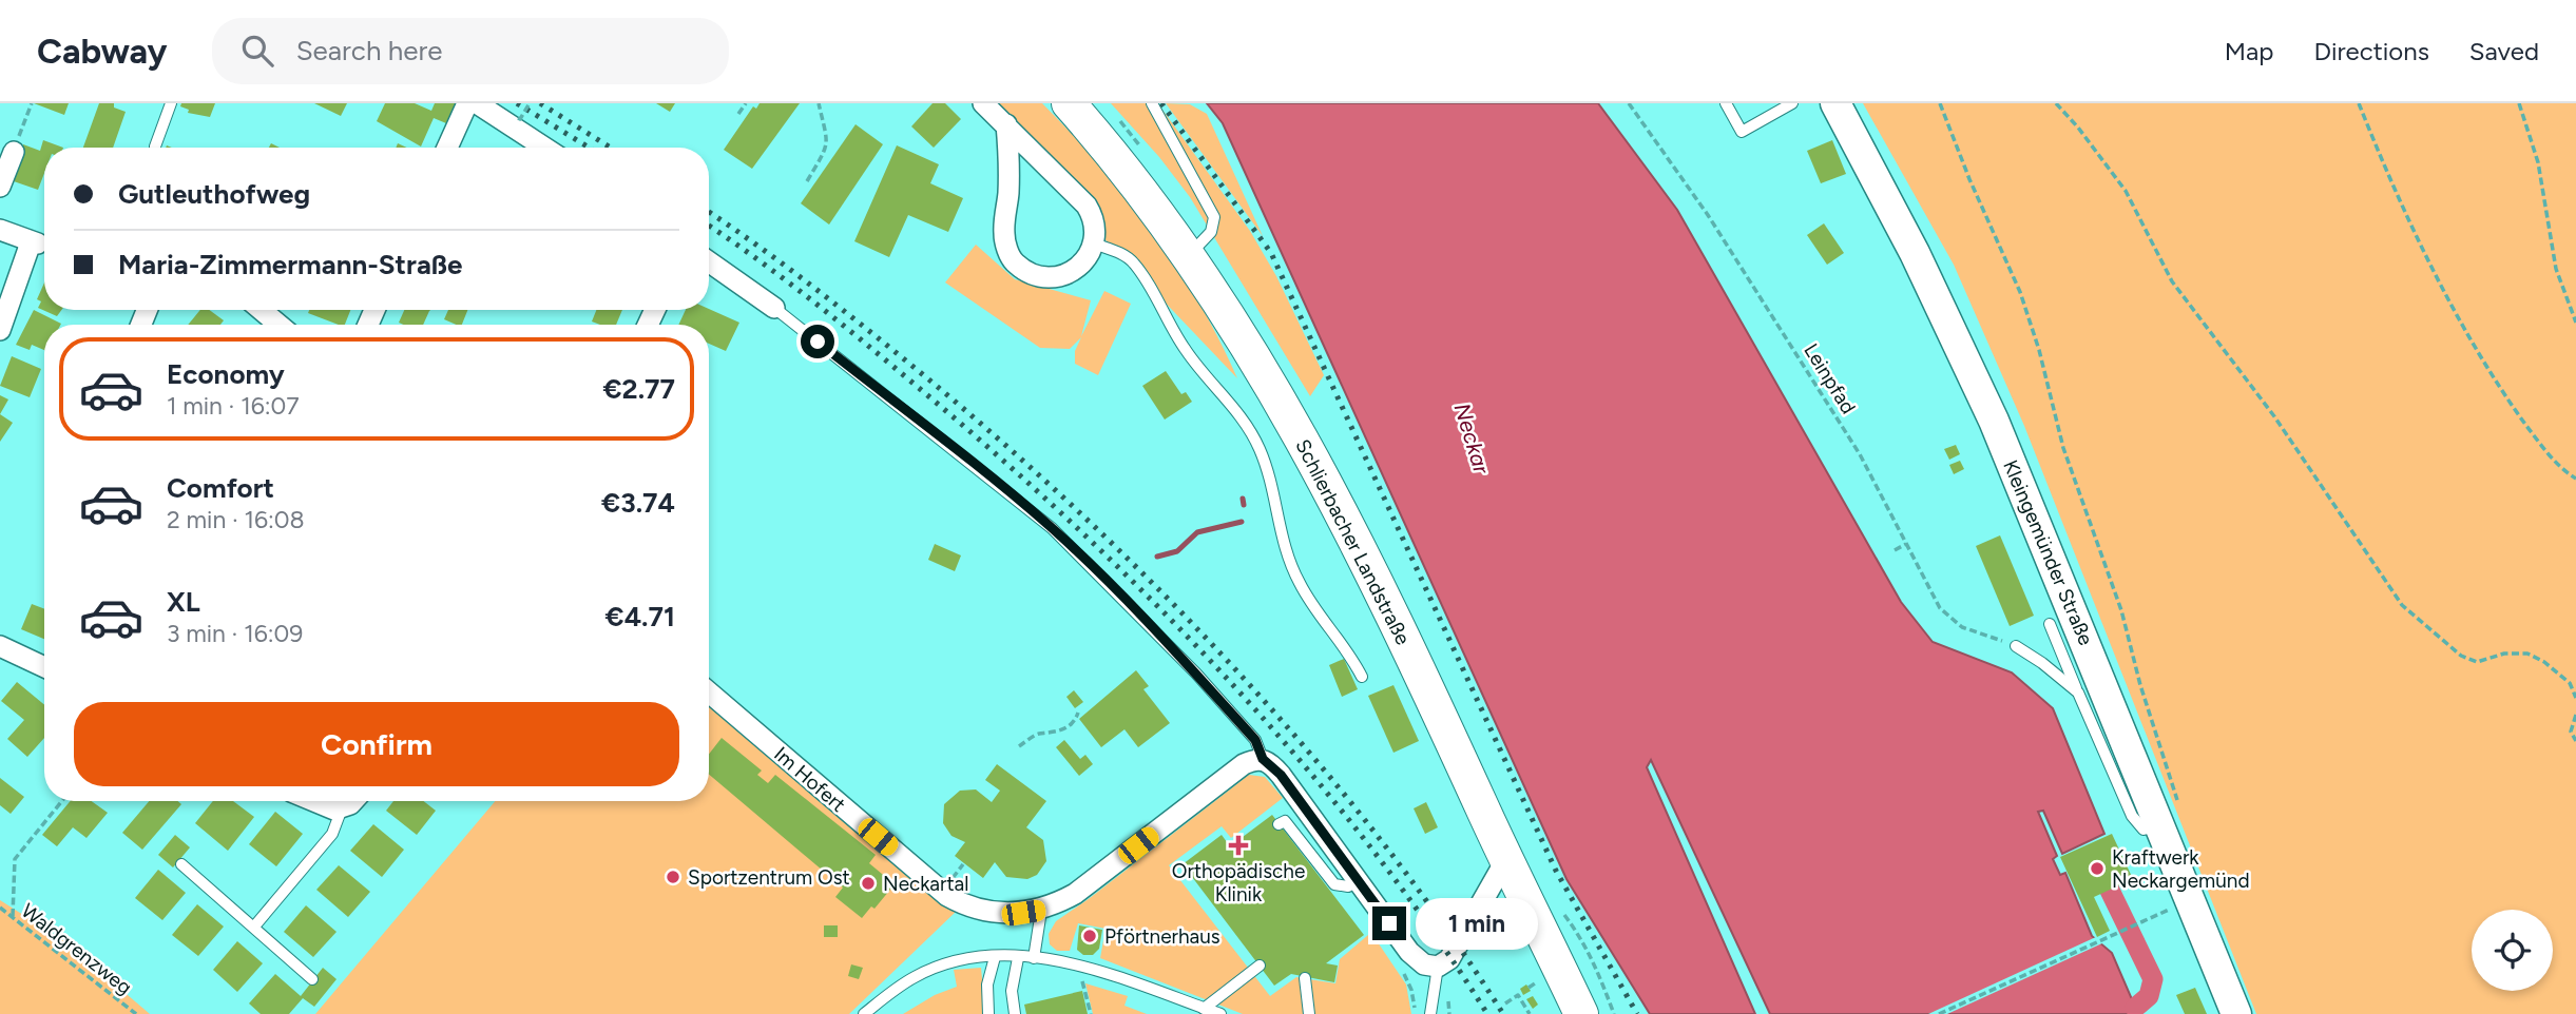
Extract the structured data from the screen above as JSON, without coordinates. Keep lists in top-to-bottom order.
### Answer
{
  "streets": {
    "main road": ["Schlierbacher Landstraße", "Kleingemünder Straße"],
    "street": ["Im Hofert"],
    "path": ["Leinpfad", "Waldgrenzweg"]
  },
  "water": ["Neckar"],
  "places": {
    "health": ["Orthopädische Klinik"],
    "other": [
      "Kraftwerk Neckargemünd",
      "Sportzentrum Ost",
      "Neckartal",
      "Pförtnerhaus"
    ]
  },
  "page": {
    "header": "Cabway",
    "search": "Search here",
    "nav": ["Map", "Directions", "Saved"],
    "banner": ["Gutleuthofweg", "Maria-Zimmermann-Straße"],
    "list": [
      {
        "name": "Economy",
        "note": "1 min · 16:07",
        "value": "€2.77"
      },
      {
        "name": "Comfort",
        "note": "2 min · 16:08",
        "value": "€3.74"
      },
      {
        "name": "XL",
        "note": "3 min · 16:09",
        "value": "€4.71"
      }
    ],
    "buttons": "Confirm",
    "bubble": "1 min"
  }
}
